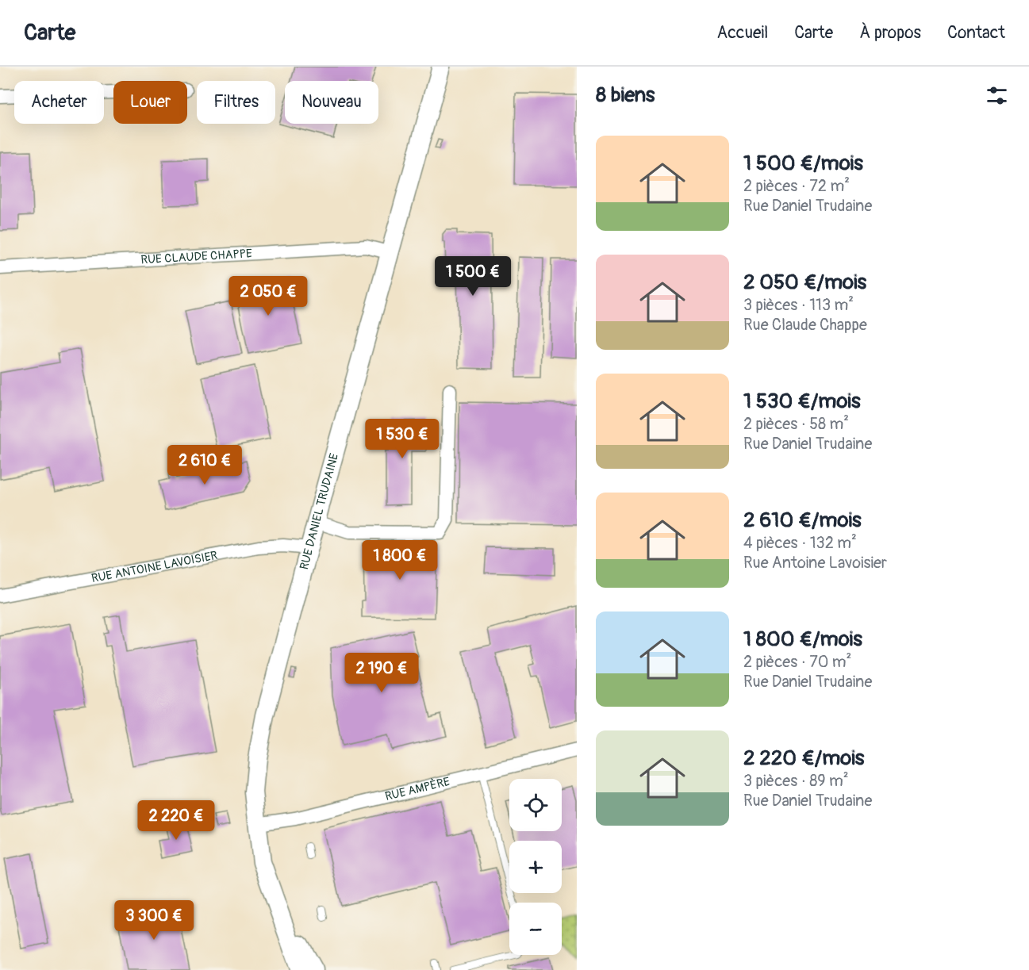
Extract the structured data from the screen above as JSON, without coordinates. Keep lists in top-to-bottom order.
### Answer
{
  "streets": {
    "main road": ["RUE DANIEL TRUDAINE"],
    "street": ["RUE CLAUDE CHAPPE", "RUE ANTOINE LAVOISIER", "RUE AMPÈRE"]
  },
  "crossings": [
    ["RUE CLAUDE CHAPPE", "RUE DANIEL TRUDAINE"],
    ["RUE DANIEL TRUDAINE", "RUE ANTOINE LAVOISIER"],
    ["RUE DANIEL TRUDAINE", "RUE AMPÈRE"]
  ],
  "page": {
    "header": "Carte",
    "nav": [
      "Accueil",
      "Carte",
      "À propos",
      "Contact"
    ],
    "heading": "8 biens",
    "chip": [
      "Acheter",
      "Louer",
      "Filtres",
      "Nouveau"
    ],
    "list": [
      {
        "name": "1 500 €/mois",
        "note": "2 pièces · 72 m² · Rue Daniel Trudaine"
      },
      {
        "name": "2 050 €/mois",
        "note": "3 pièces · 113 m² · Rue Claude Chappe"
      },
      {
        "name": "1 530 €/mois",
        "note": "2 pièces · 58 m² · Rue Daniel Trudaine"
      },
      {
        "name": "2 610 €/mois",
        "note": "4 pièces · 132 m² · Rue Antoine Lavoisier"
      },
      {
        "name": "1 800 €/mois",
        "note": "2 pièces · 70 m² · Rue Daniel Trudaine"
      },
      {
        "name": "2 220 €/mois",
        "note": "3 pièces · 89 m² · Rue Daniel Trudaine"
      }
    ],
    "price": [
      "1 500 €",
      "2 050 €",
      "1 530 €",
      "2 610 €",
      "1 800 €",
      "2 190 €",
      "2 220 €",
      "3 300 €"
    ],
    "map_buttons": ["+", "−"]
  }
}
